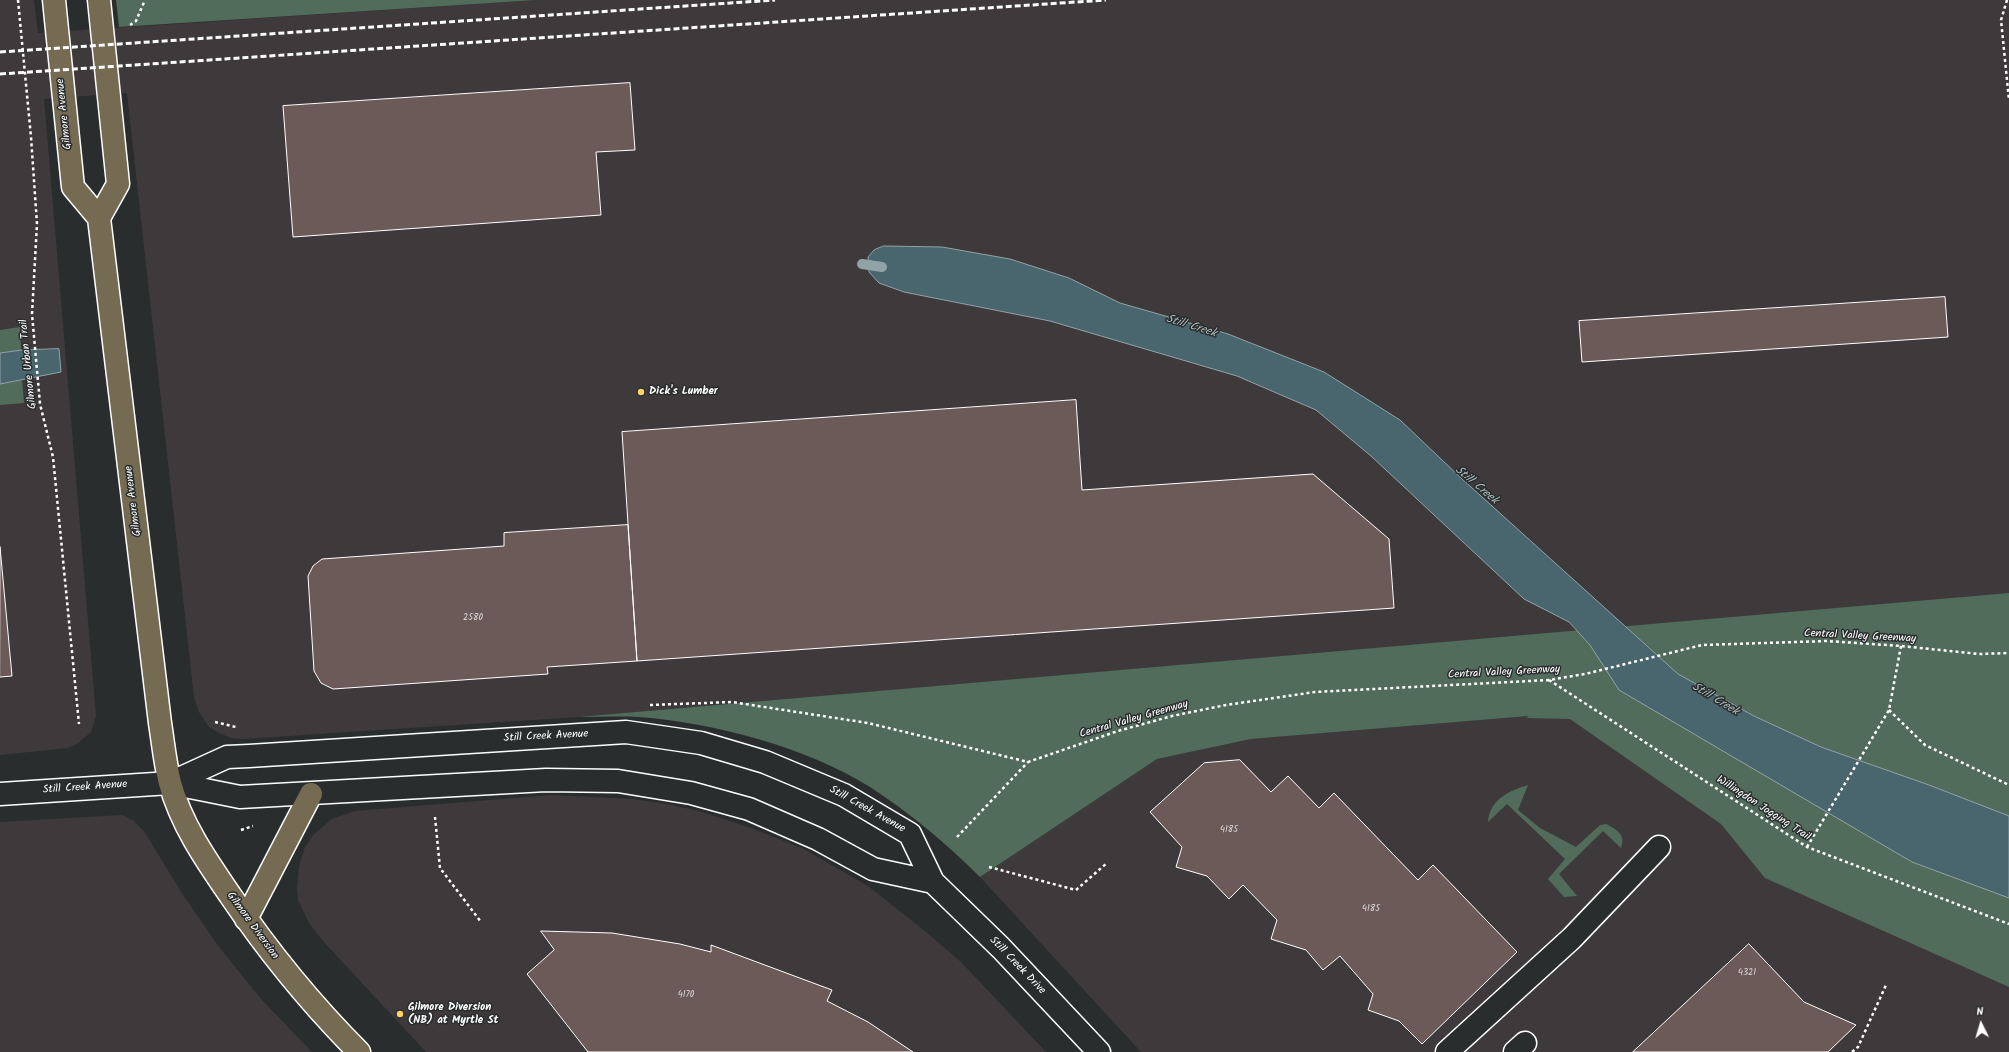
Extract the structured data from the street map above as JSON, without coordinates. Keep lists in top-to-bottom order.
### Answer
{
  "streets": {
    "main road": ["Gilmore Avenue", "Gilmore Diversion"],
    "street": ["Still Creek Avenue", "Still Creek Drive"],
    "path": ["Gilmore Urban Trail", "Central Valley Greenway", "Willingdon Jogging Trail"]
  },
  "crossings": [
    ["Gilmore Avenue", "Still Creek Avenue"],
    ["Gilmore Avenue", "Gilmore Diversion"],
    ["Central Valley Greenway", "Willingdon Jogging Trail"],
    ["Still Creek Avenue", "Gilmore Diversion"],
    ["Still Creek Avenue", "Still Creek Drive"]
  ],
  "water": ["Still Creek"],
  "places": ["Dick's Lumber", "Gilmore Diversion (NB) at Myrtle St"],
  "house_numbers": [
    "2580",
    "4185",
    "4185",
    "4321",
    "4170"
  ],
  "north": "top"
}
